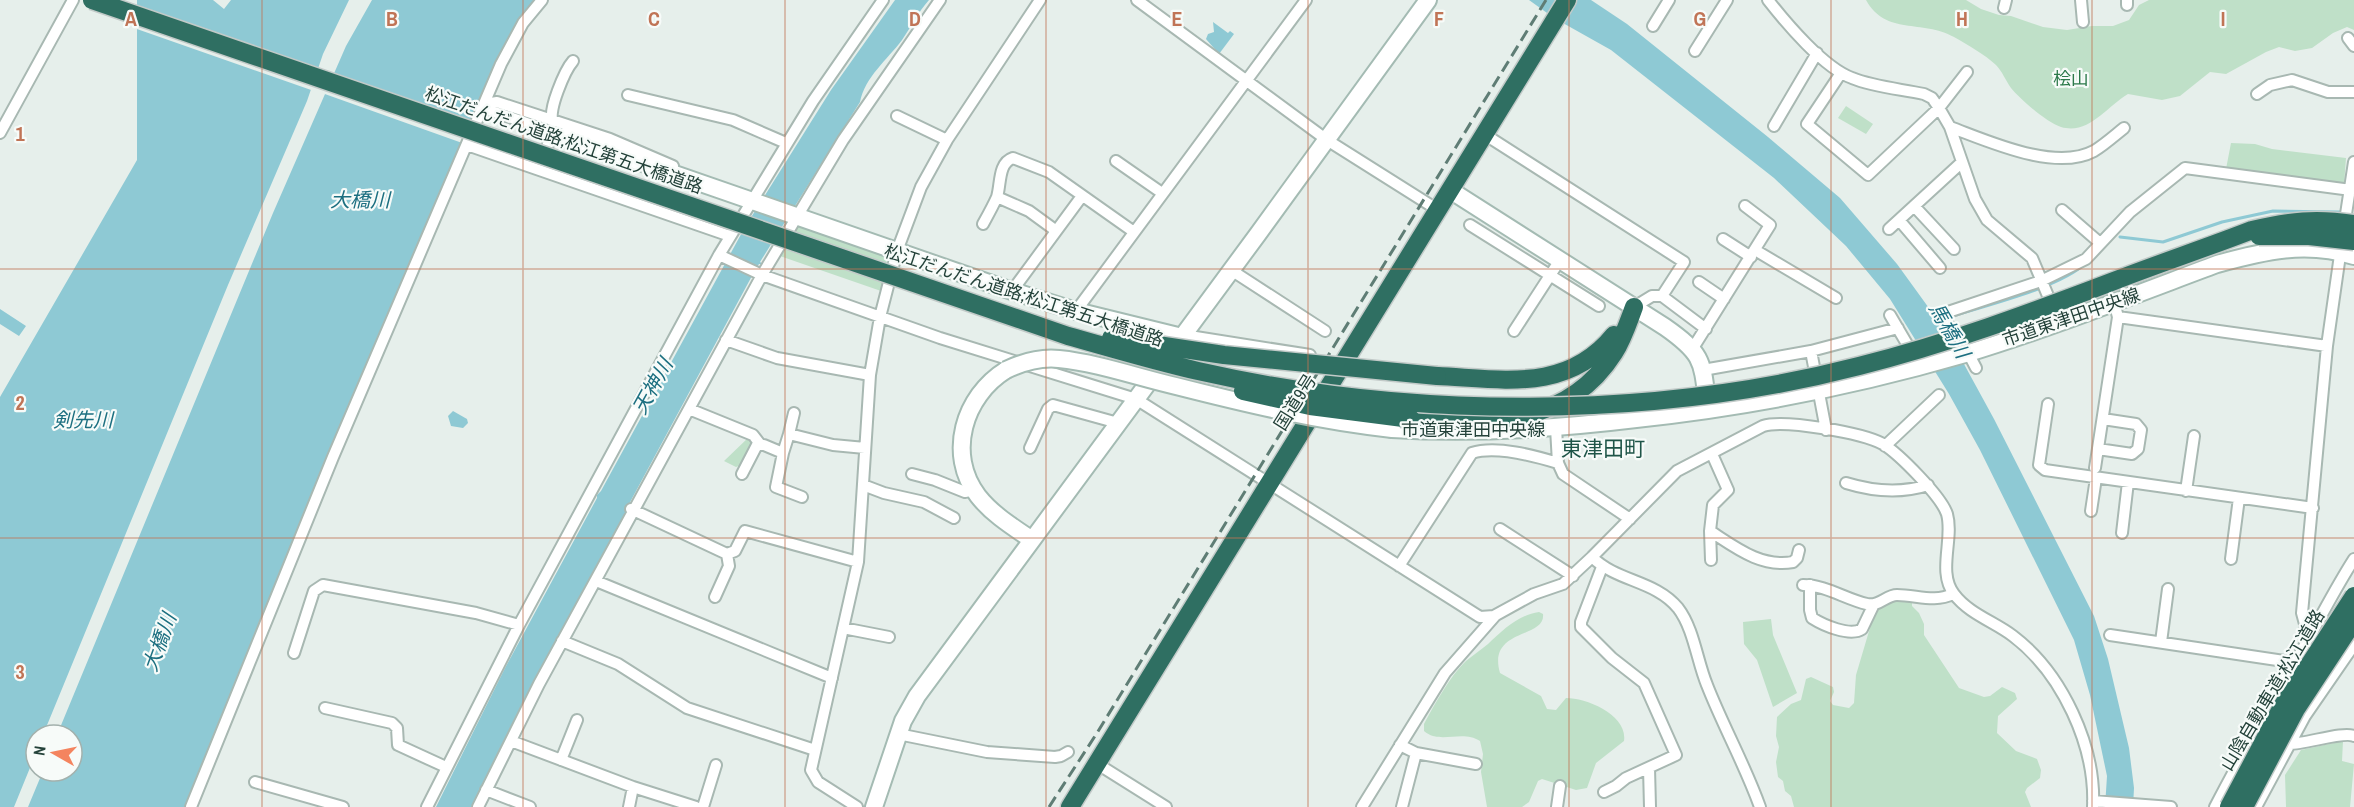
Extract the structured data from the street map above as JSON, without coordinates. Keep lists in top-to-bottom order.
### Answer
{
  "streets": {
    "highway": ["松江だんだん道路;松江第五大橋道路", "国道9号", "山陰自動車道;松江道路"],
    "street": ["市道東津田中央線"]
  },
  "districts": ["東津田町"],
  "water": [
    "大橋川",
    "馬橋川",
    "天神川",
    "剣先川"
  ],
  "parks": ["桧山"],
  "north": "left",
  "grid": {
    "columns": [
      "A",
      "B",
      "C",
      "D",
      "E",
      "F",
      "G",
      "H",
      "I"
    ],
    "rows": ["1", "2", "3"]
  }
}
